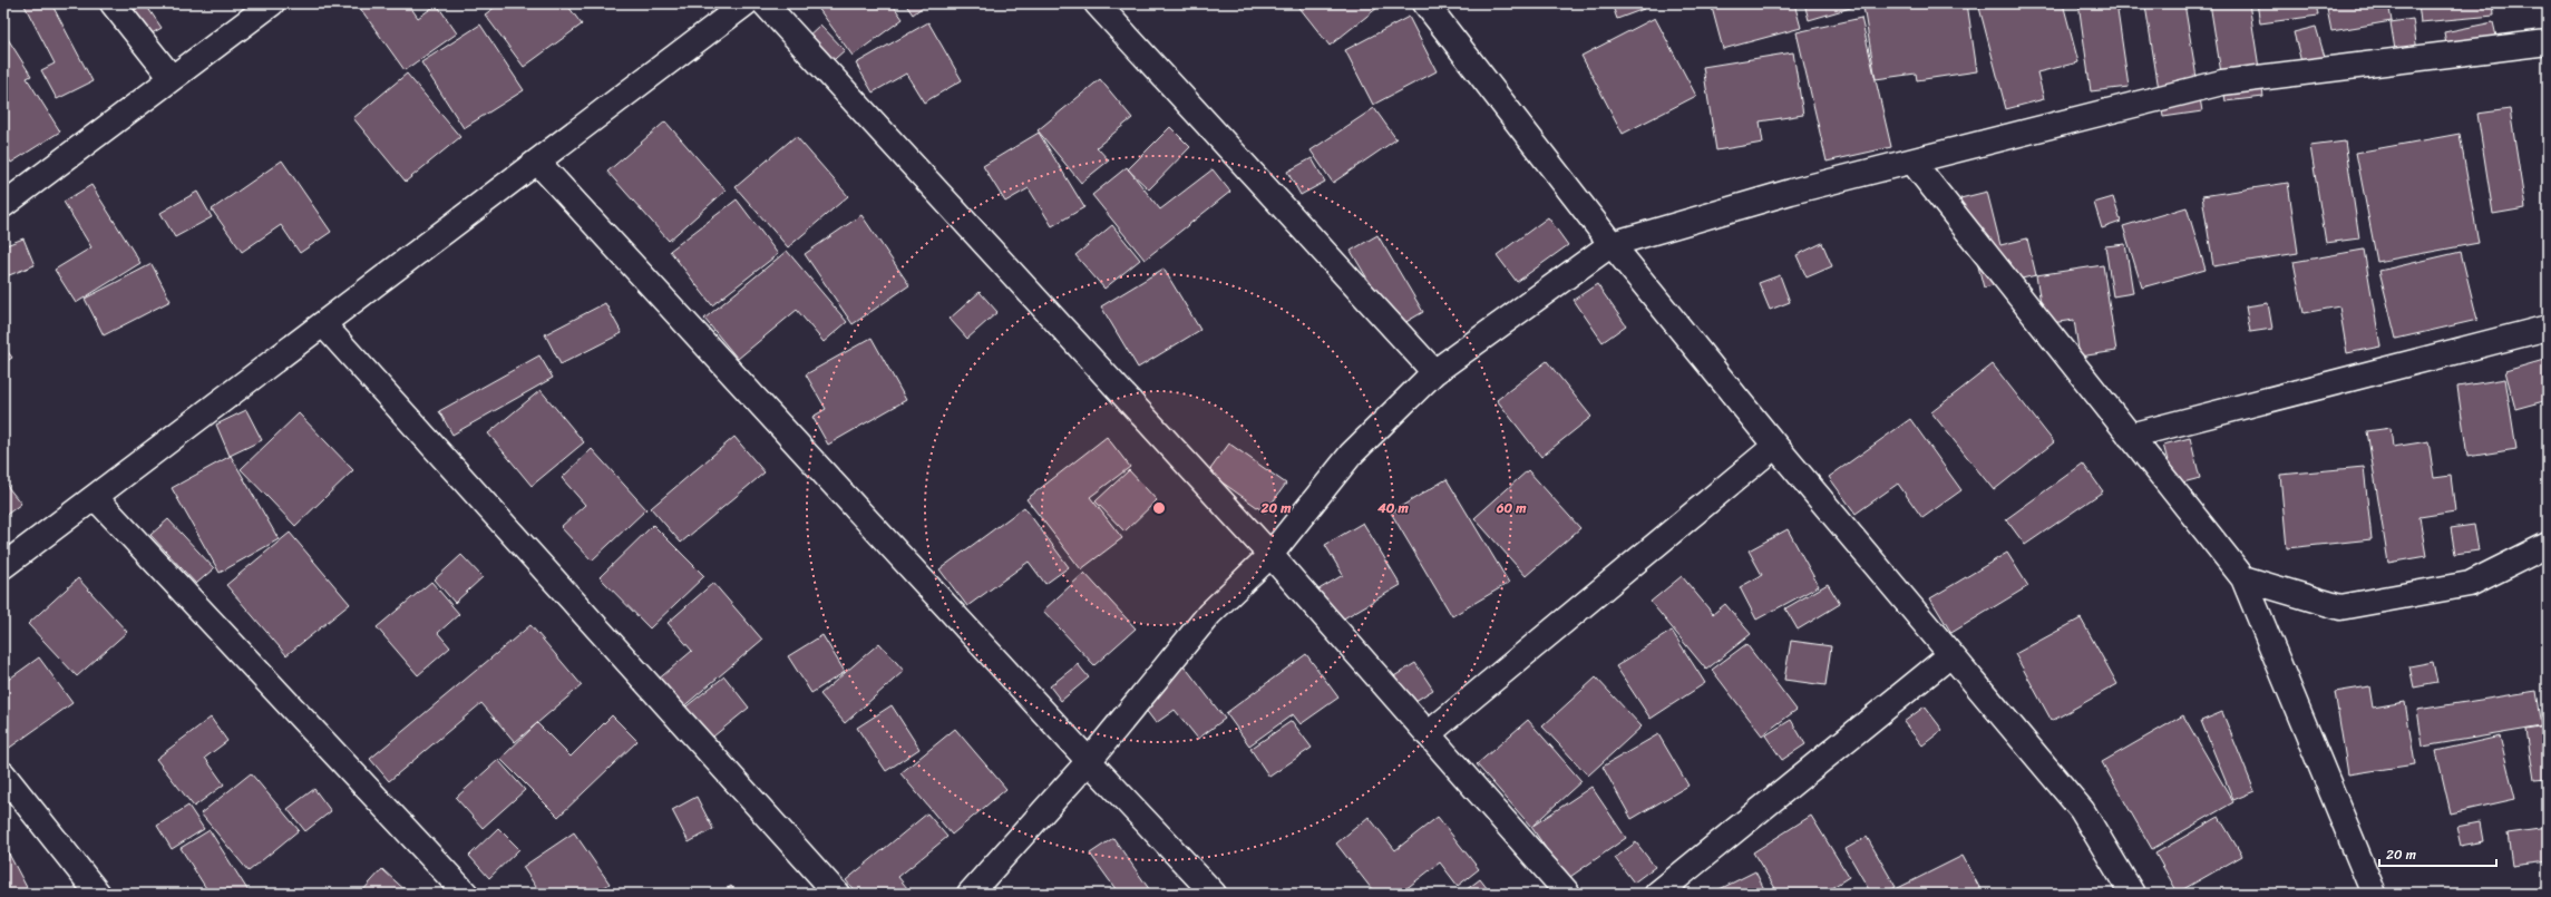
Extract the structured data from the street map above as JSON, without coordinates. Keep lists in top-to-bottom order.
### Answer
{
  "scale_bar": "20 m",
  "rings": ["20 m", "40 m", "60 m"]
}
